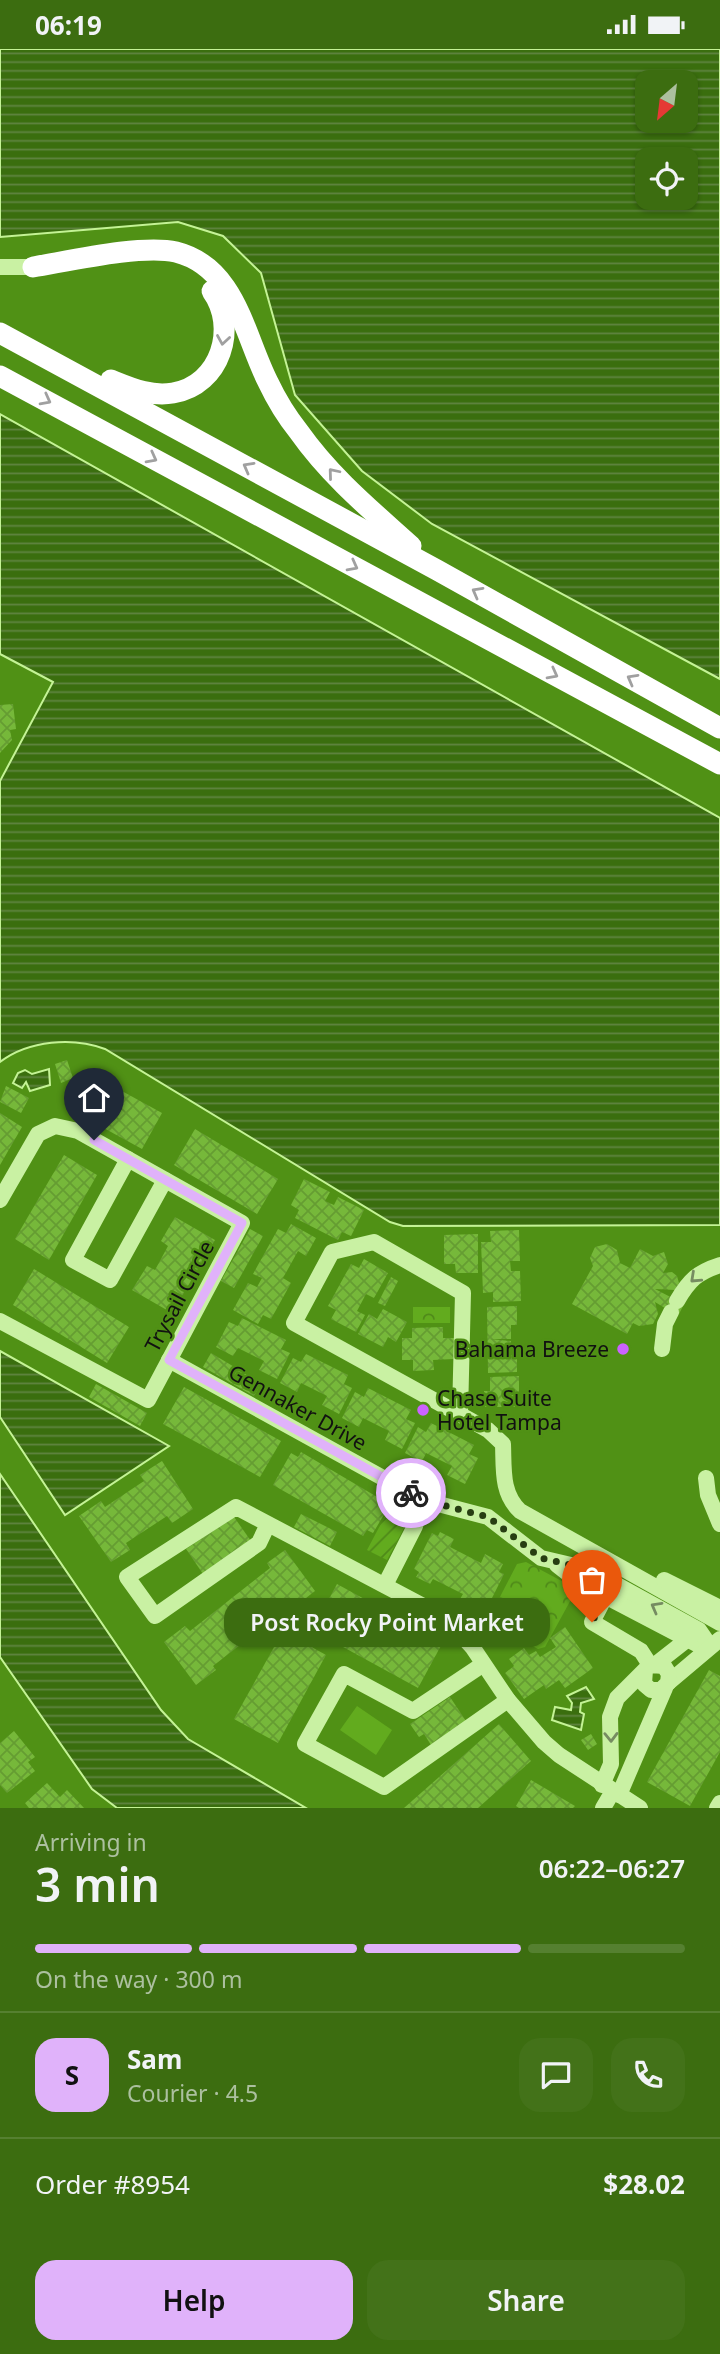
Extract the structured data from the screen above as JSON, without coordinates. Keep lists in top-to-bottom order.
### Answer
{
  "streets": {
    "street": ["Trysail Circle", "Gennaker Drive"]
  },
  "crossings": [
    ["Trysail Circle", "Gennaker Drive"]
  ],
  "places": ["Bahama Breeze", "Chase Suite Hotel Tampa", "Post Rocky Point Market"],
  "north": "bottom left",
  "page": {
    "status": "06:19",
    "bubble": "Post Rocky Point Market",
    "heading": ["3 min", "Arriving in", "06:22–06:27"],
    "panel": [
      "Sam",
      "Courier · 4.5",
      "Order #8954",
      "$28.02"
    ],
    "bar": "On the way · 300 m",
    "round": "S",
    "buttons": ["Help", "Share"]
  }
}
